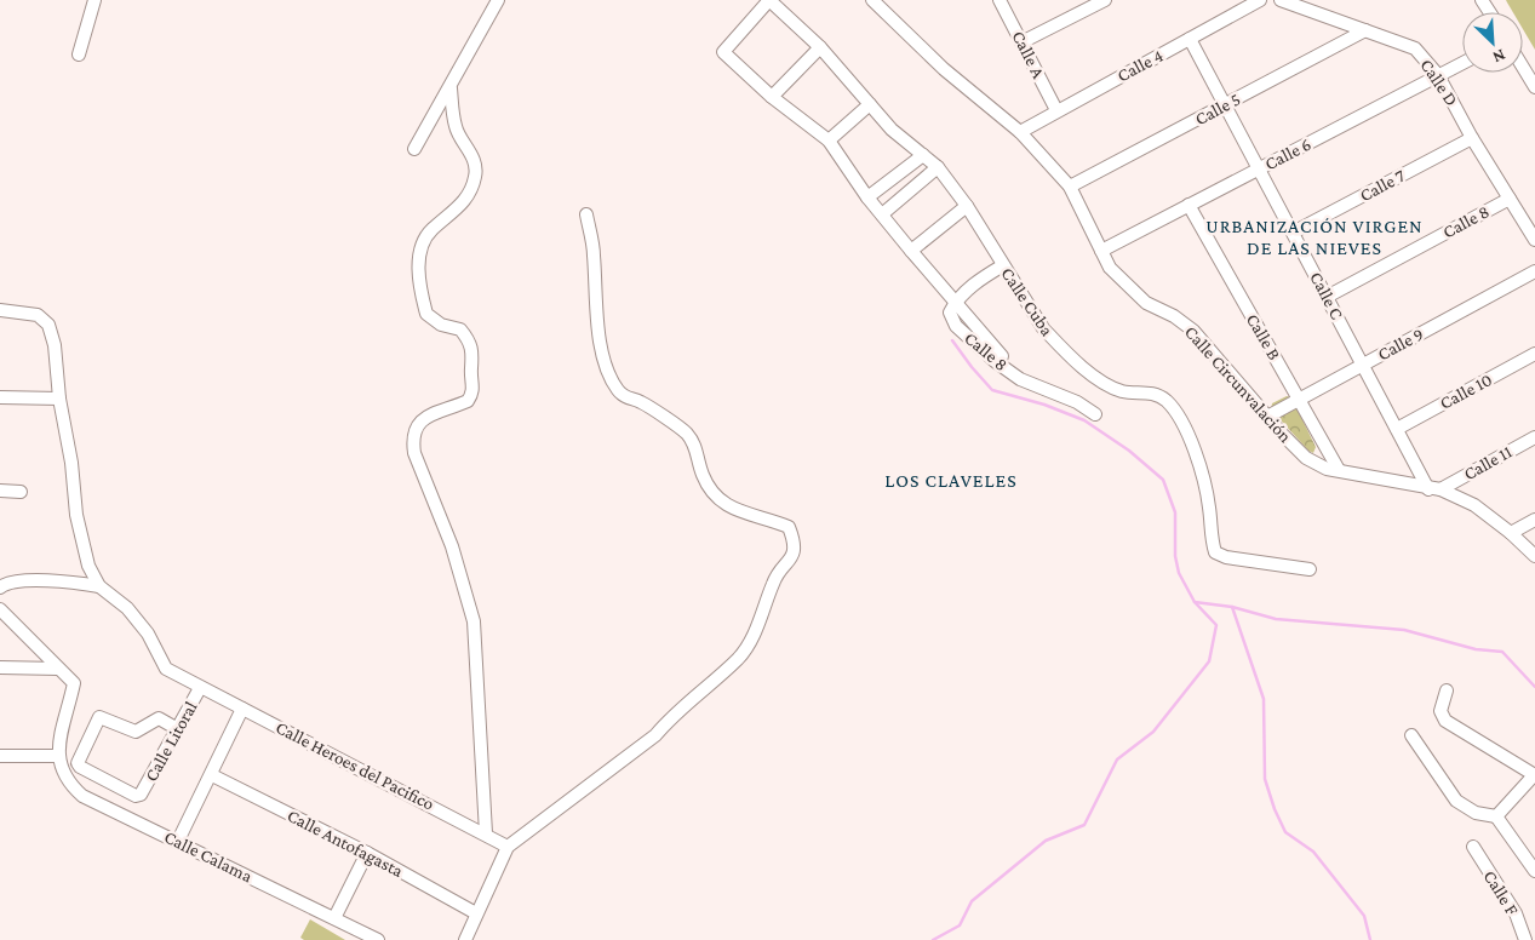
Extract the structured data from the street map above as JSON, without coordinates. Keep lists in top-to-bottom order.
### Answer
{
  "streets": {
    "street": [
      "Calle A",
      "Calle 4",
      "Calle D",
      "Calle 5",
      "Calle 6",
      "Calle 7",
      "Calle 8",
      "Calle C",
      "Calle Cuba",
      "Calle B",
      "Calle 9",
      "Calle Circunvalación",
      "Calle 10",
      "Calle 11",
      "Calle Litoral",
      "Calle Heroes del Pacifico",
      "Calle Antofagasta",
      "Calle Calama",
      "Calle F"
    ]
  },
  "crossings": [
    ["Calle A", "Calle 4"],
    ["Calle 4", "Calle C"],
    ["Calle 4", "Calle Circunvalación"],
    ["Calle D", "Calle 5"],
    ["Calle D", "Calle 6"],
    ["Calle D", "Calle 7"],
    ["Calle D", "Calle 8"],
    ["Calle 5", "Calle C"],
    ["Calle 5", "Calle Circunvalación"],
    ["Calle 6", "Calle C"],
    ["Calle 6", "Calle B"],
    ["Calle 6", "Calle Circunvalación"],
    ["Calle 7", "Calle C"],
    ["Calle 8", "Calle C"],
    ["Calle C", "Calle 9"],
    ["Calle C", "Calle Circunvalación"],
    ["Calle C", "Calle 10"],
    ["Calle C", "Calle 11"],
    ["Calle B", "Calle 9"],
    ["Calle B", "Calle Circunvalación"],
    ["Calle 9", "Calle Circunvalación"],
    ["Calle Circunvalación", "Calle 11"],
    ["Calle Litoral", "Calle Heroes del Pacifico"]
  ],
  "districts": ["URBANIZACIÓN VIRGEN DE LAS NIEVES", "LOS CLAVELES"],
  "north": "bottom right"
}
